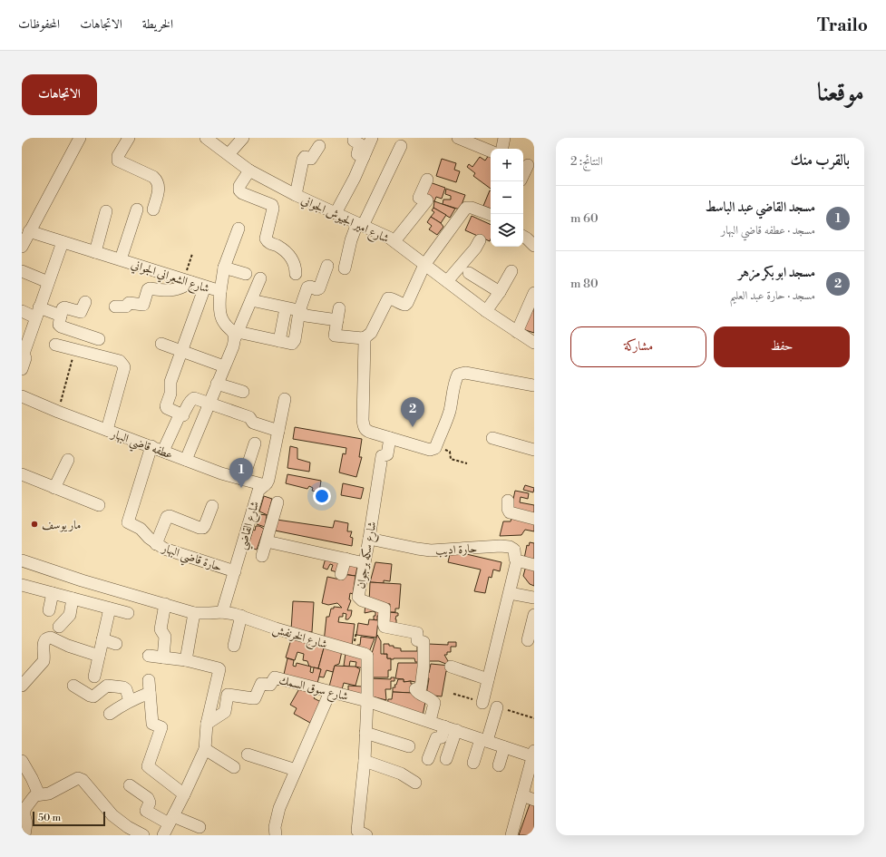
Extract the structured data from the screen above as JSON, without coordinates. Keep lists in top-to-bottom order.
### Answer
{
  "streets": {
    "street": [
      "شارع امير الجيوش الجواني",
      "شارع الشعراني الجواني",
      "عطفه قاضي البهار",
      "شارع القاضي",
      "حارة اديب",
      "شارع سكه برجوان",
      "حارة قاضي البهار",
      "شارع الخرنفش",
      "شارع سوق السمك"
    ]
  },
  "crossings": [
    ["عطفه قاضي البهار", "شارع القاضي"],
    ["عطفه قاضي البهار", "حارة قاضي البهار"],
    ["شارع القاضي", "حارة قاضي البهار"],
    ["شارع القاضي", "شارع الخرنفش"],
    ["حارة اديب", "شارع سكه برجوان"],
    ["شارع الخرنفش", "شارع سوق السمك"]
  ],
  "places": ["مار يوسف"],
  "scale_bar": "50 m",
  "page": {
    "header": "Trailo",
    "nav": ["الخريطة", "الاتجاهات", "المحفوظات"],
    "title": "موقعنا",
    "buttons": [
      "الاتجاهات",
      ["حفظ", "مشاركة"]
    ],
    "heading": ["بالقرب منك", "النتائج: 2"],
    "map_buttons": ["+", "−"],
    "list": [
      {
        "mark": "1",
        "name": "مسجد القاضي عبد الباسط",
        "note": "مسجد · عطفه قاضي البهار",
        "value": "60 m"
      },
      {
        "mark": "2",
        "name": "مسجد ابو بكر مزهر",
        "note": "مسجد · حارة عبد العليم",
        "value": "80 m"
      }
    ],
    "pins": ["2", "1"],
    "scale": "50 m"
  }
}
